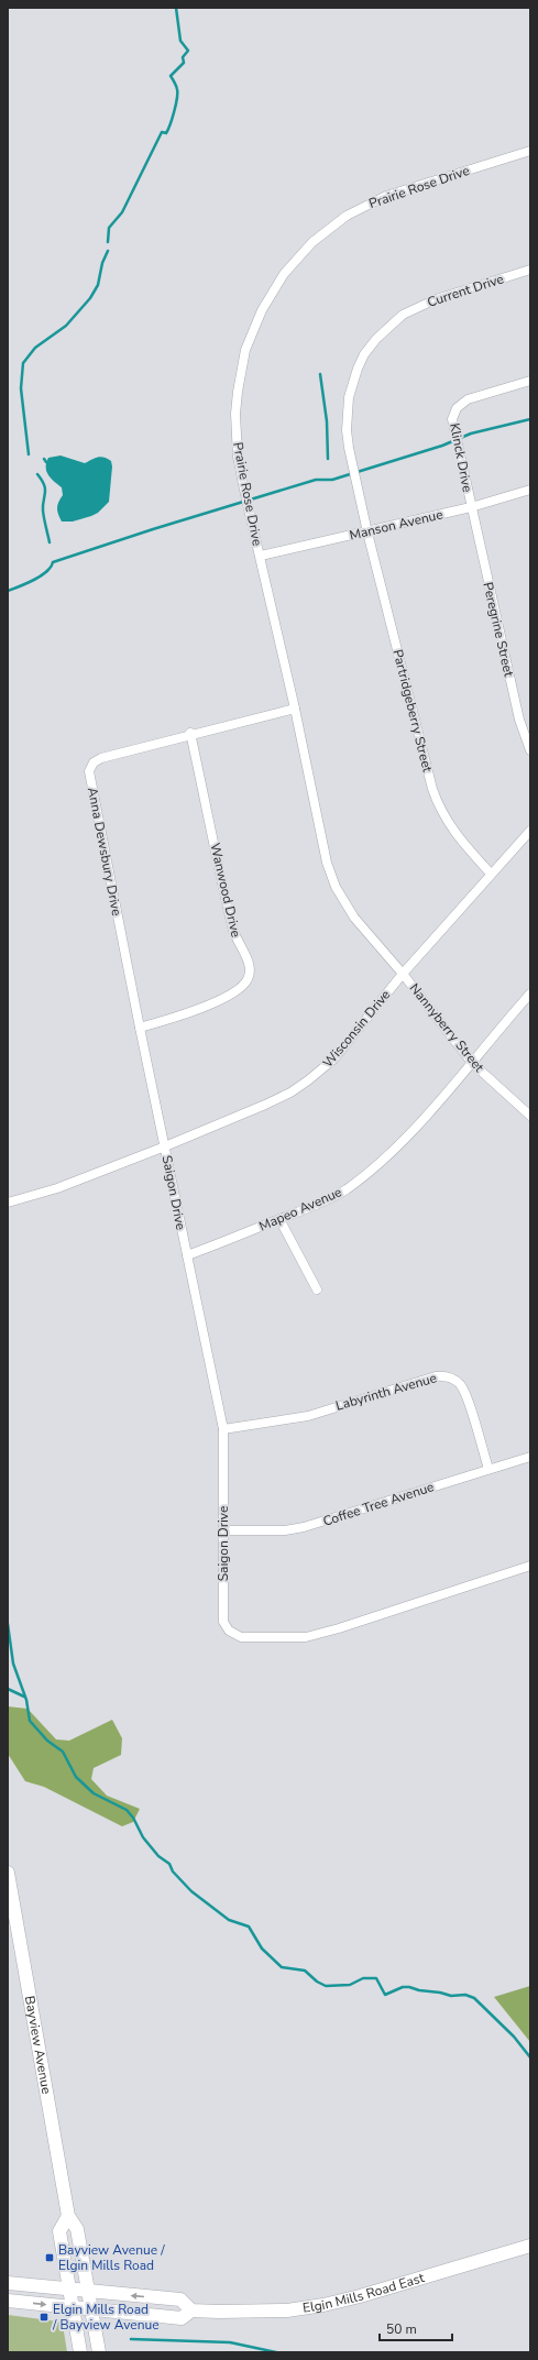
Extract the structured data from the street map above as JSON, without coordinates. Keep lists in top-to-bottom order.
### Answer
{
  "streets": {
    "main road": ["Bayview Avenue", "Elgin Mills Road East"],
    "street": [
      "Prairie Rose Drive",
      "Current Drive",
      "Klinck Drive",
      "Manson Avenue",
      "Peregrine Street",
      "Partridgeberry Street",
      "Anna Dewsbury Drive",
      "Wanwood Drive",
      "Nannyberry Street",
      "Wisconsin Drive",
      "Saigon Drive",
      "Mapeo Avenue",
      "Labyrinth Avenue",
      "Coffee Tree Avenue"
    ]
  },
  "crossings": [
    ["Prairie Rose Drive", "Manson Avenue"],
    ["Prairie Rose Drive", "Anna Dewsbury Drive"],
    ["Prairie Rose Drive", "Nannyberry Street"],
    ["Prairie Rose Drive", "Wisconsin Drive"],
    ["Current Drive", "Manson Avenue"],
    ["Current Drive", "Partridgeberry Street"],
    ["Klinck Drive", "Manson Avenue"],
    ["Klinck Drive", "Peregrine Street"],
    ["Manson Avenue", "Peregrine Street"],
    ["Manson Avenue", "Partridgeberry Street"],
    ["Partridgeberry Street", "Wisconsin Drive"],
    ["Anna Dewsbury Drive", "Wanwood Drive"],
    ["Anna Dewsbury Drive", "Wisconsin Drive"],
    ["Anna Dewsbury Drive", "Saigon Drive"],
    ["Nannyberry Street", "Wisconsin Drive"],
    ["Nannyberry Street", "Mapeo Avenue"],
    ["Wisconsin Drive", "Saigon Drive"],
    ["Saigon Drive", "Mapeo Avenue"],
    ["Saigon Drive", "Labyrinth Avenue"],
    ["Saigon Drive", "Coffee Tree Avenue"],
    ["Labyrinth Avenue", "Coffee Tree Avenue"],
    ["Bayview Avenue", "Elgin Mills Road East"]
  ],
  "places": {
    "transit": ["Bayview Avenue / Elgin Mills Road", "Elgin Mills Road / Bayview Avenue"]
  },
  "scale_bar": "50 m"
}
